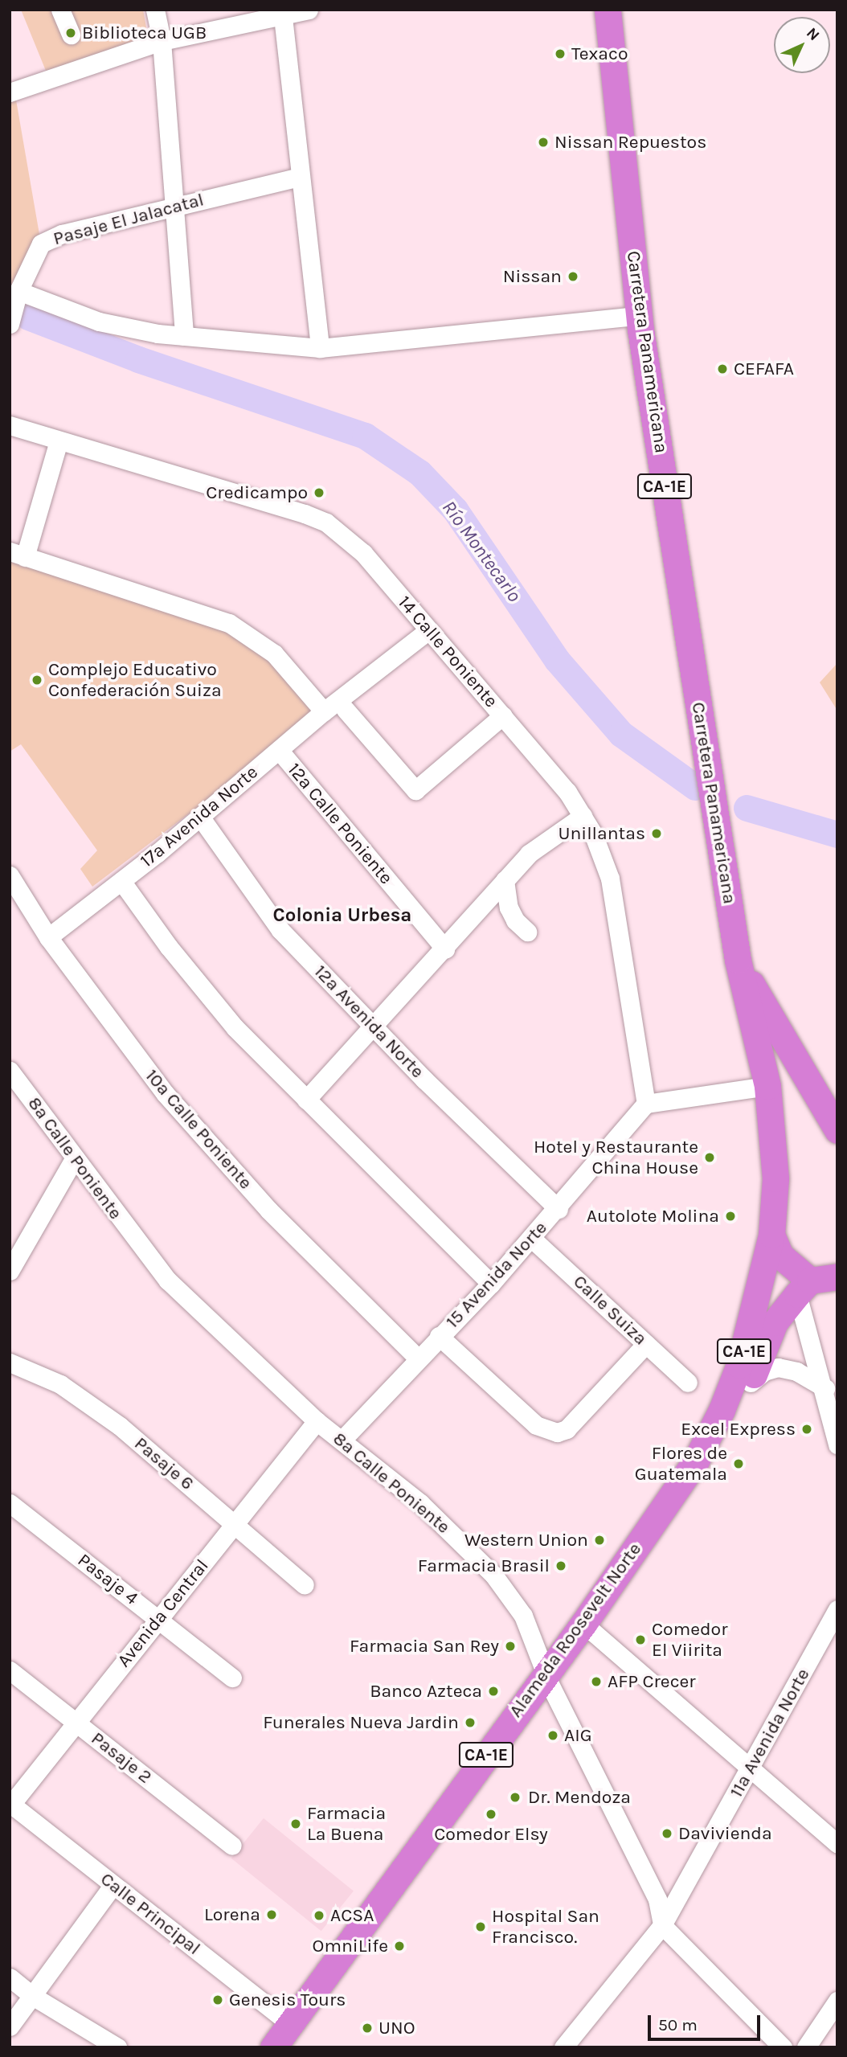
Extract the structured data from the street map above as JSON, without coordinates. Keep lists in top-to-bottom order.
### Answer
{
  "streets": {
    "highway": ["Carretera Panamericana", "CA-1E", "Alameda Roosevelt Norte"],
    "street": [
      "Pasaje El Jalacatal",
      "14 Calle Poniente",
      "17a Avenida Norte",
      "12a Calle Poniente",
      "12a Avenida Norte",
      "10a Calle Poniente",
      "8a Calle Poniente",
      "15 Avenida Norte",
      "Calle Suiza",
      "Pasaje 6",
      "Pasaje 4",
      "Avenida Central",
      "11a Avenida Norte",
      "Pasaje 2",
      "Calle Principal"
    ]
  },
  "crossings": [
    ["Carretera Panamericana", "Alameda Roosevelt Norte"],
    ["14 Calle Poniente", "17a Avenida Norte"],
    ["14 Calle Poniente", "15 Avenida Norte"],
    ["17a Avenida Norte", "12a Calle Poniente"],
    ["17a Avenida Norte", "12a Avenida Norte"],
    ["17a Avenida Norte", "10a Calle Poniente"],
    ["12a Avenida Norte", "15 Avenida Norte"],
    ["10a Calle Poniente", "15 Avenida Norte"],
    ["8a Calle Poniente", "15 Avenida Norte"],
    ["8a Calle Poniente", "Avenida Central"],
    ["8a Calle Poniente", "Alameda Roosevelt Norte"],
    ["8a Calle Poniente", "11a Avenida Norte"],
    ["15 Avenida Norte", "Calle Suiza"],
    ["Pasaje 6", "Avenida Central"],
    ["Pasaje 4", "Avenida Central"],
    ["Avenida Central", "Pasaje 2"],
    ["Avenida Central", "Calle Principal"],
    ["Alameda Roosevelt Norte", "Calle Principal"]
  ],
  "districts": ["Colonia Urbesa"],
  "water": ["Río Montecarlo"],
  "places": [
    "Biblioteca UGB",
    "Texaco",
    "Nissan Repuestos",
    "Nissan",
    "CEFAFA",
    "Credicampo",
    "Complejo Educativo Confederación Suiza",
    "Unillantas",
    "Hotel y Restaurante China House",
    "Autolote Molina",
    "Excel Express",
    "Flores de Guatemala",
    "Western Union",
    "Farmacia Brasil",
    "Comedor El Viirita",
    "Farmacia San Rey",
    "AFP Crecer",
    "Banco Azteca",
    "Funerales Nueva Jardin",
    "AIG",
    "Dr. Mendoza",
    "Comedor Elsy",
    "Farmacia La Buena",
    "Davivienda",
    "Lorena",
    "ACSA",
    "Hospital San Francisco.",
    "OmniLife",
    "Genesis Tours",
    "UNO"
  ],
  "scale_bar": "50 m",
  "north": "top right"
}
